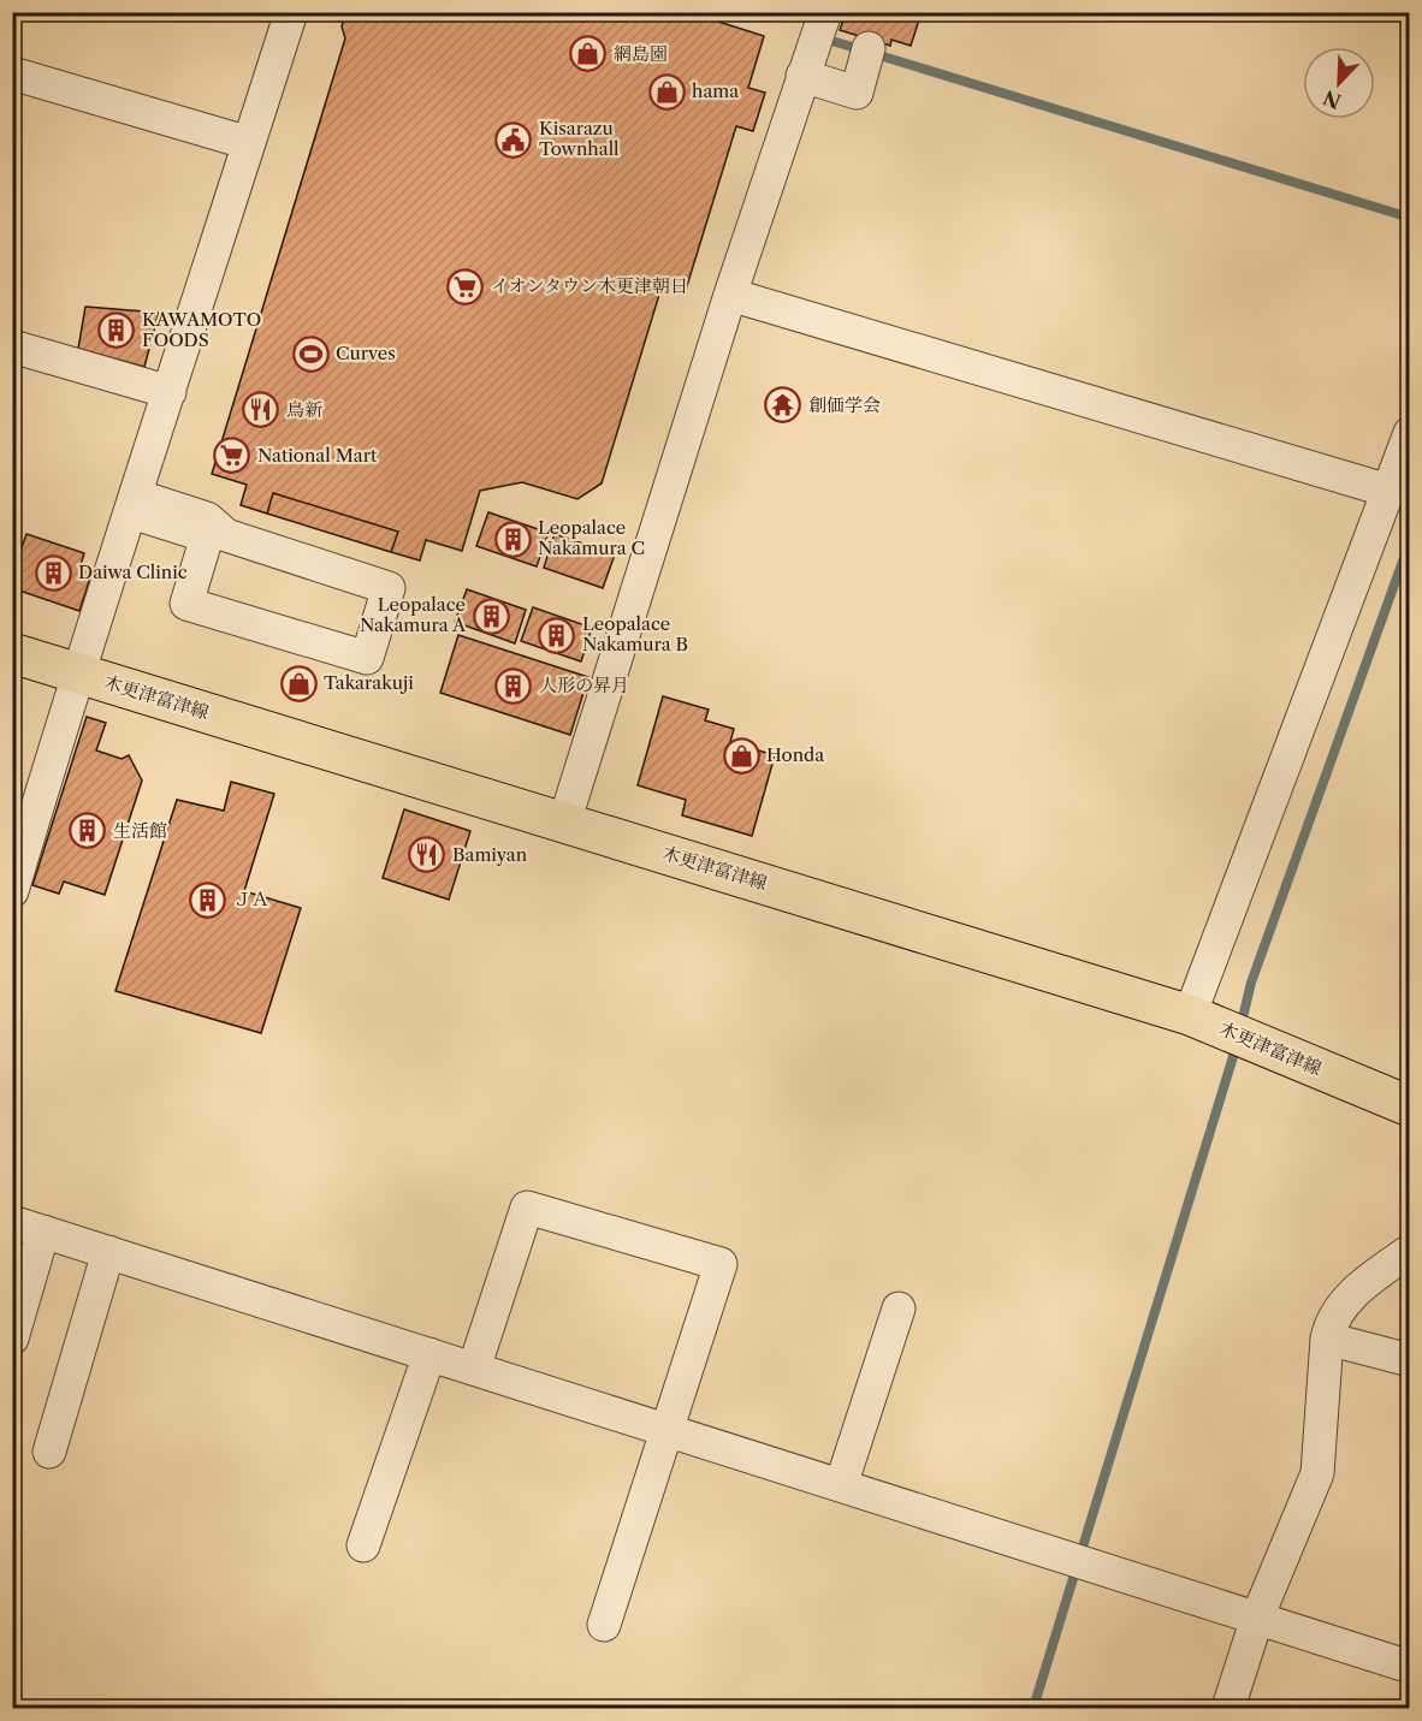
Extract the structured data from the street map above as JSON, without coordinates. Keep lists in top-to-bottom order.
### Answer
{
  "streets": {
    "main road": ["木更津富津線"]
  },
  "places": {
    "shop": [
      "網島園",
      "hama",
      "Takarakuji",
      "Honda"
    ],
    "public building": ["Kisarazu Townhall"],
    "supermarket": ["イオンタウン木更津朝日", "National Mart"],
    "building": [
      "KAWAMOTO FOODS",
      "Leopalace Nakamura C",
      "Daiwa Clinic",
      "Leopalace Nakamura A",
      "Leopalace Nakamura B",
      "人形の昇月",
      "生活館",
      "ＪＡ"
    ],
    "sports": ["Curves"],
    "temple": ["創価学会"],
    "restaurant": ["鳥新", "Bamiyan"]
  },
  "north": "bottom left"
}
